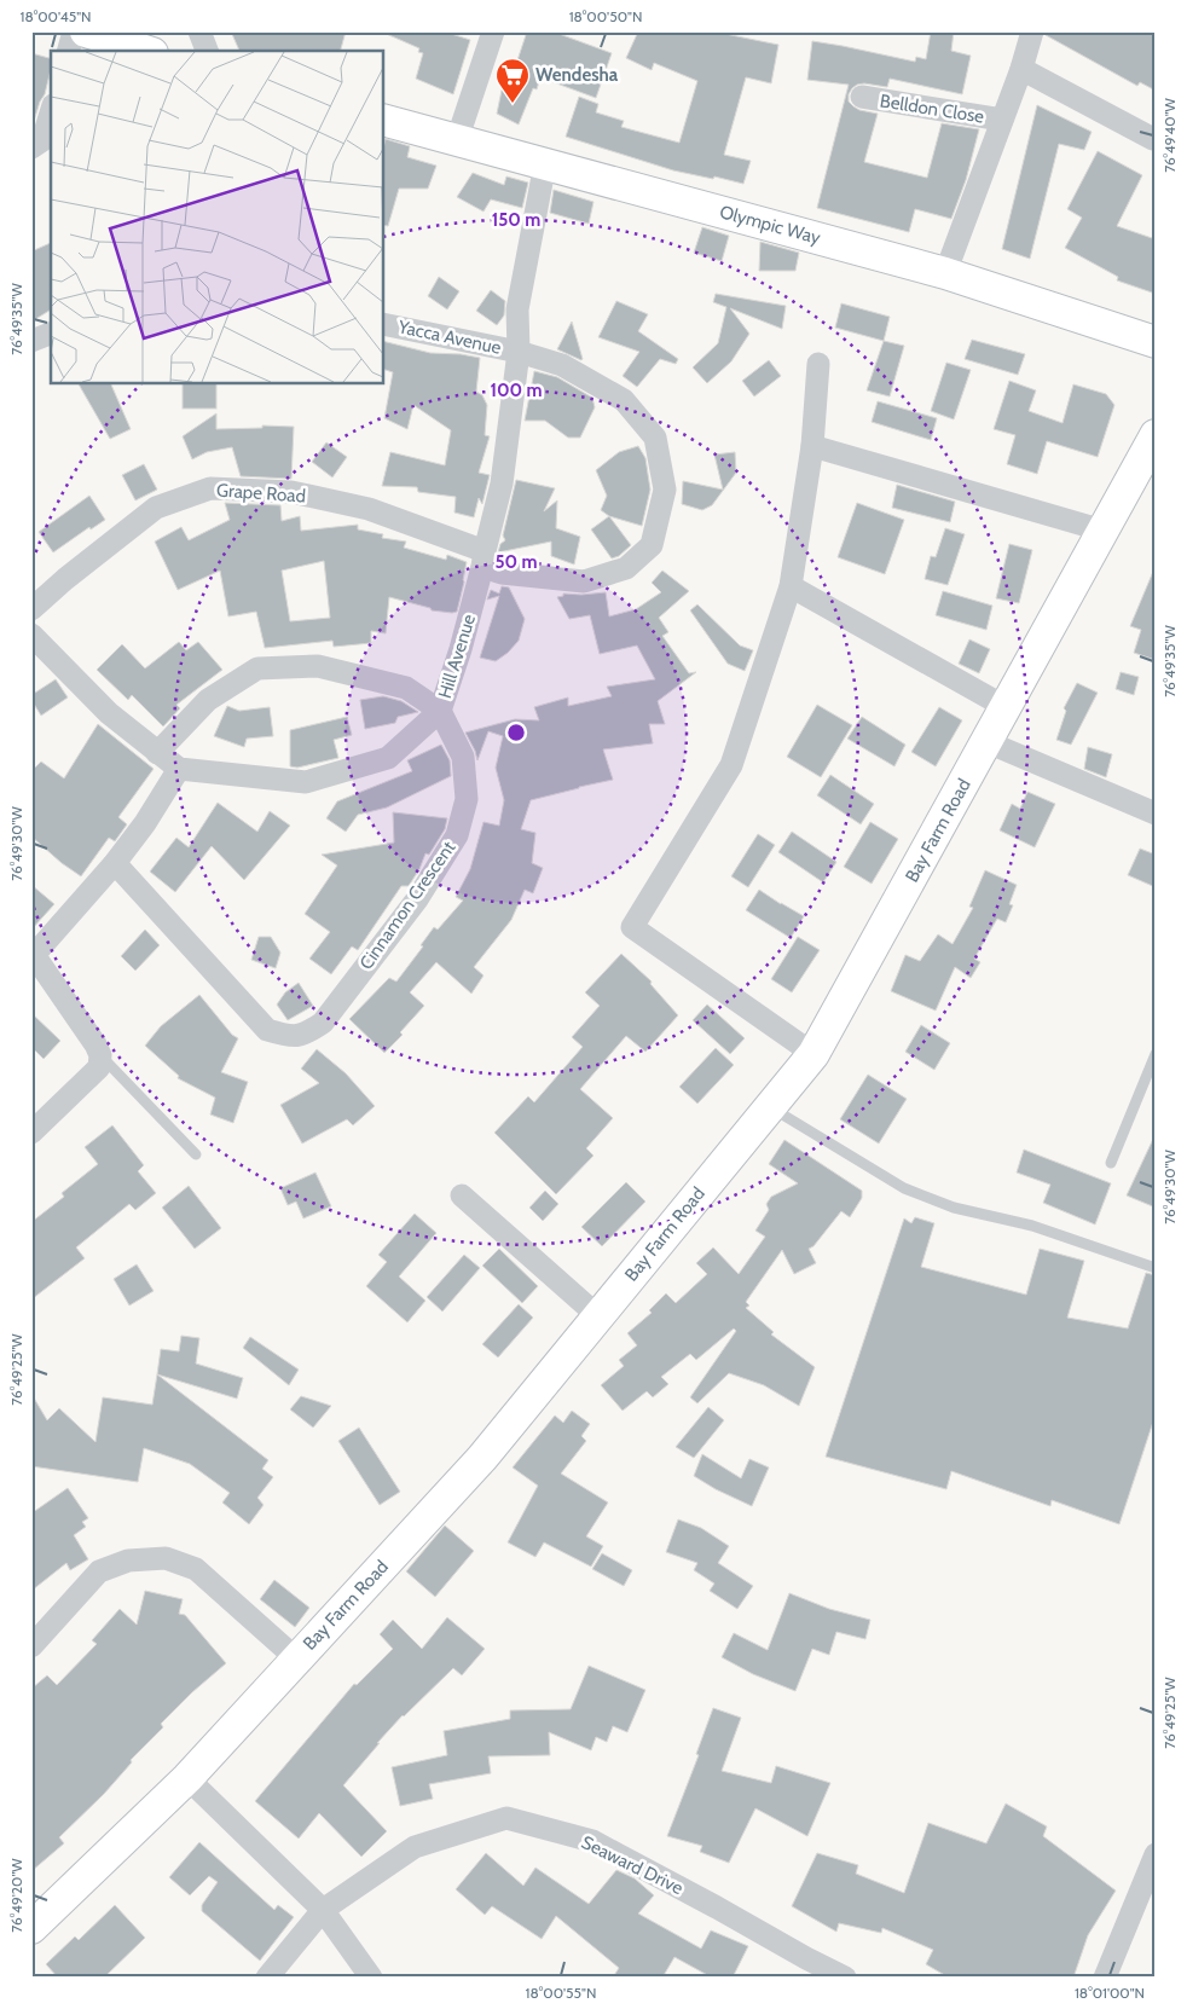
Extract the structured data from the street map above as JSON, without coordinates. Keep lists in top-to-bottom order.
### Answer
{
  "streets": {
    "street": [
      "Belldon Close",
      "Olympic Way",
      "Yacca Avenue",
      "Grape Road",
      "Hill Avenue",
      "Bay Farm Road",
      "Cinnamon Crescent",
      "Seaward Drive"
    ]
  },
  "crossings": [
    ["Olympic Way", "Hill Avenue"],
    ["Yacca Avenue", "Grape Road"],
    ["Yacca Avenue", "Hill Avenue"],
    ["Grape Road", "Hill Avenue"],
    ["Hill Avenue", "Cinnamon Crescent"]
  ],
  "places": {
    "supermarket": ["Wendesha"]
  },
  "coordinates": [
    "18°00'45\"N",
    "18°00'50\"N",
    "76°49'40\"W",
    "76°49'35\"W",
    "76°49'30\"W",
    "76°49'25\"W",
    "76°49'20\"W",
    "18°00'55\"N",
    "18°01'00\"N"
  ],
  "rings": ["150 m", "100 m", "50 m"]
}
